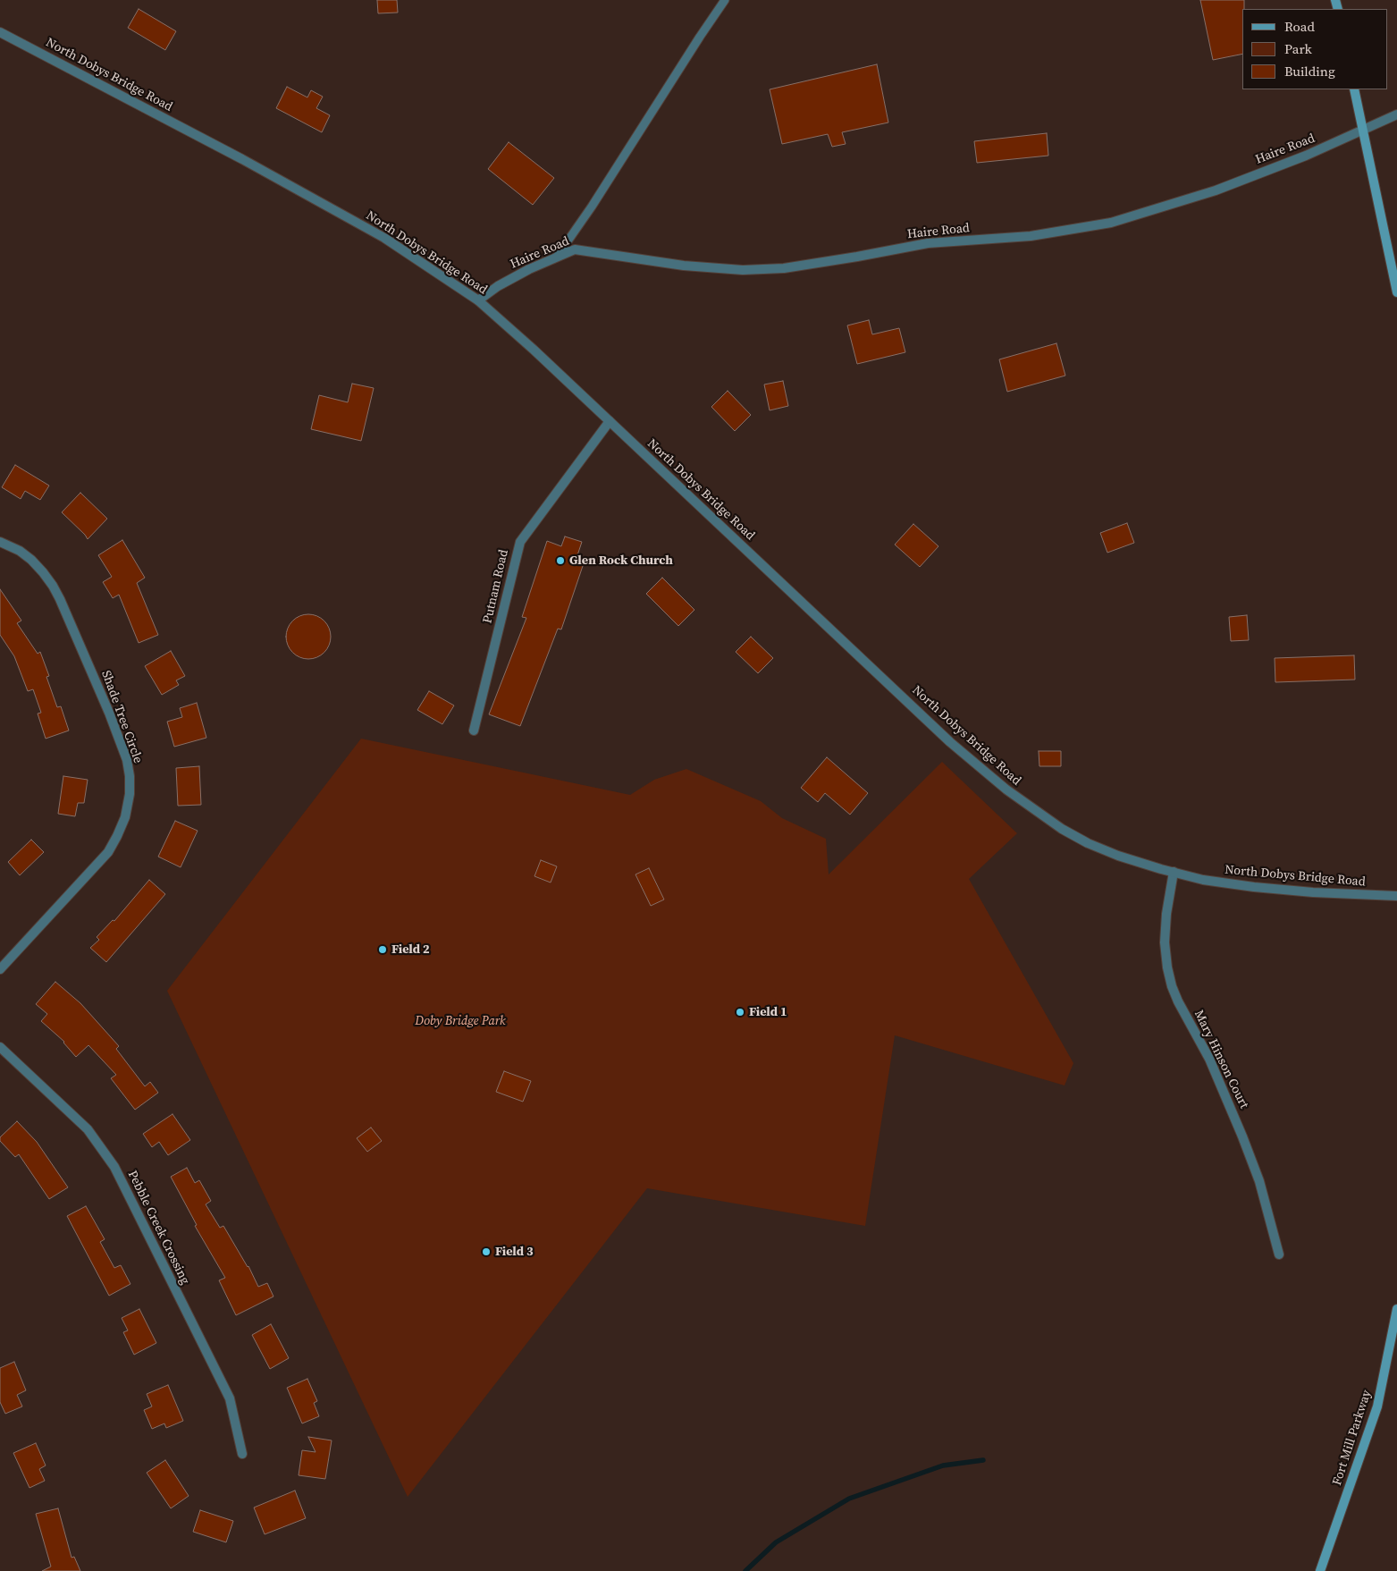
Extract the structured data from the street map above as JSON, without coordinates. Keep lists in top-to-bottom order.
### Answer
{
  "streets": {
    "main road": ["Fort Mill Parkway"],
    "street": [
      "North Dobys Bridge Road",
      "Haire Road",
      "Putnam Road",
      "Shade Tree Circle",
      "Mary Hinson Court",
      "Pebble Creek Crossing"
    ]
  },
  "crossings": [
    ["North Dobys Bridge Road", "Haire Road"],
    ["North Dobys Bridge Road", "Putnam Road"],
    ["North Dobys Bridge Road", "Mary Hinson Court"]
  ],
  "parks": ["Doby Bridge Park"],
  "places": [
    "Glen Rock Church",
    "Field 2",
    "Field 1",
    "Field 3"
  ],
  "legend": ["Road", "Park", "Building"]
}
